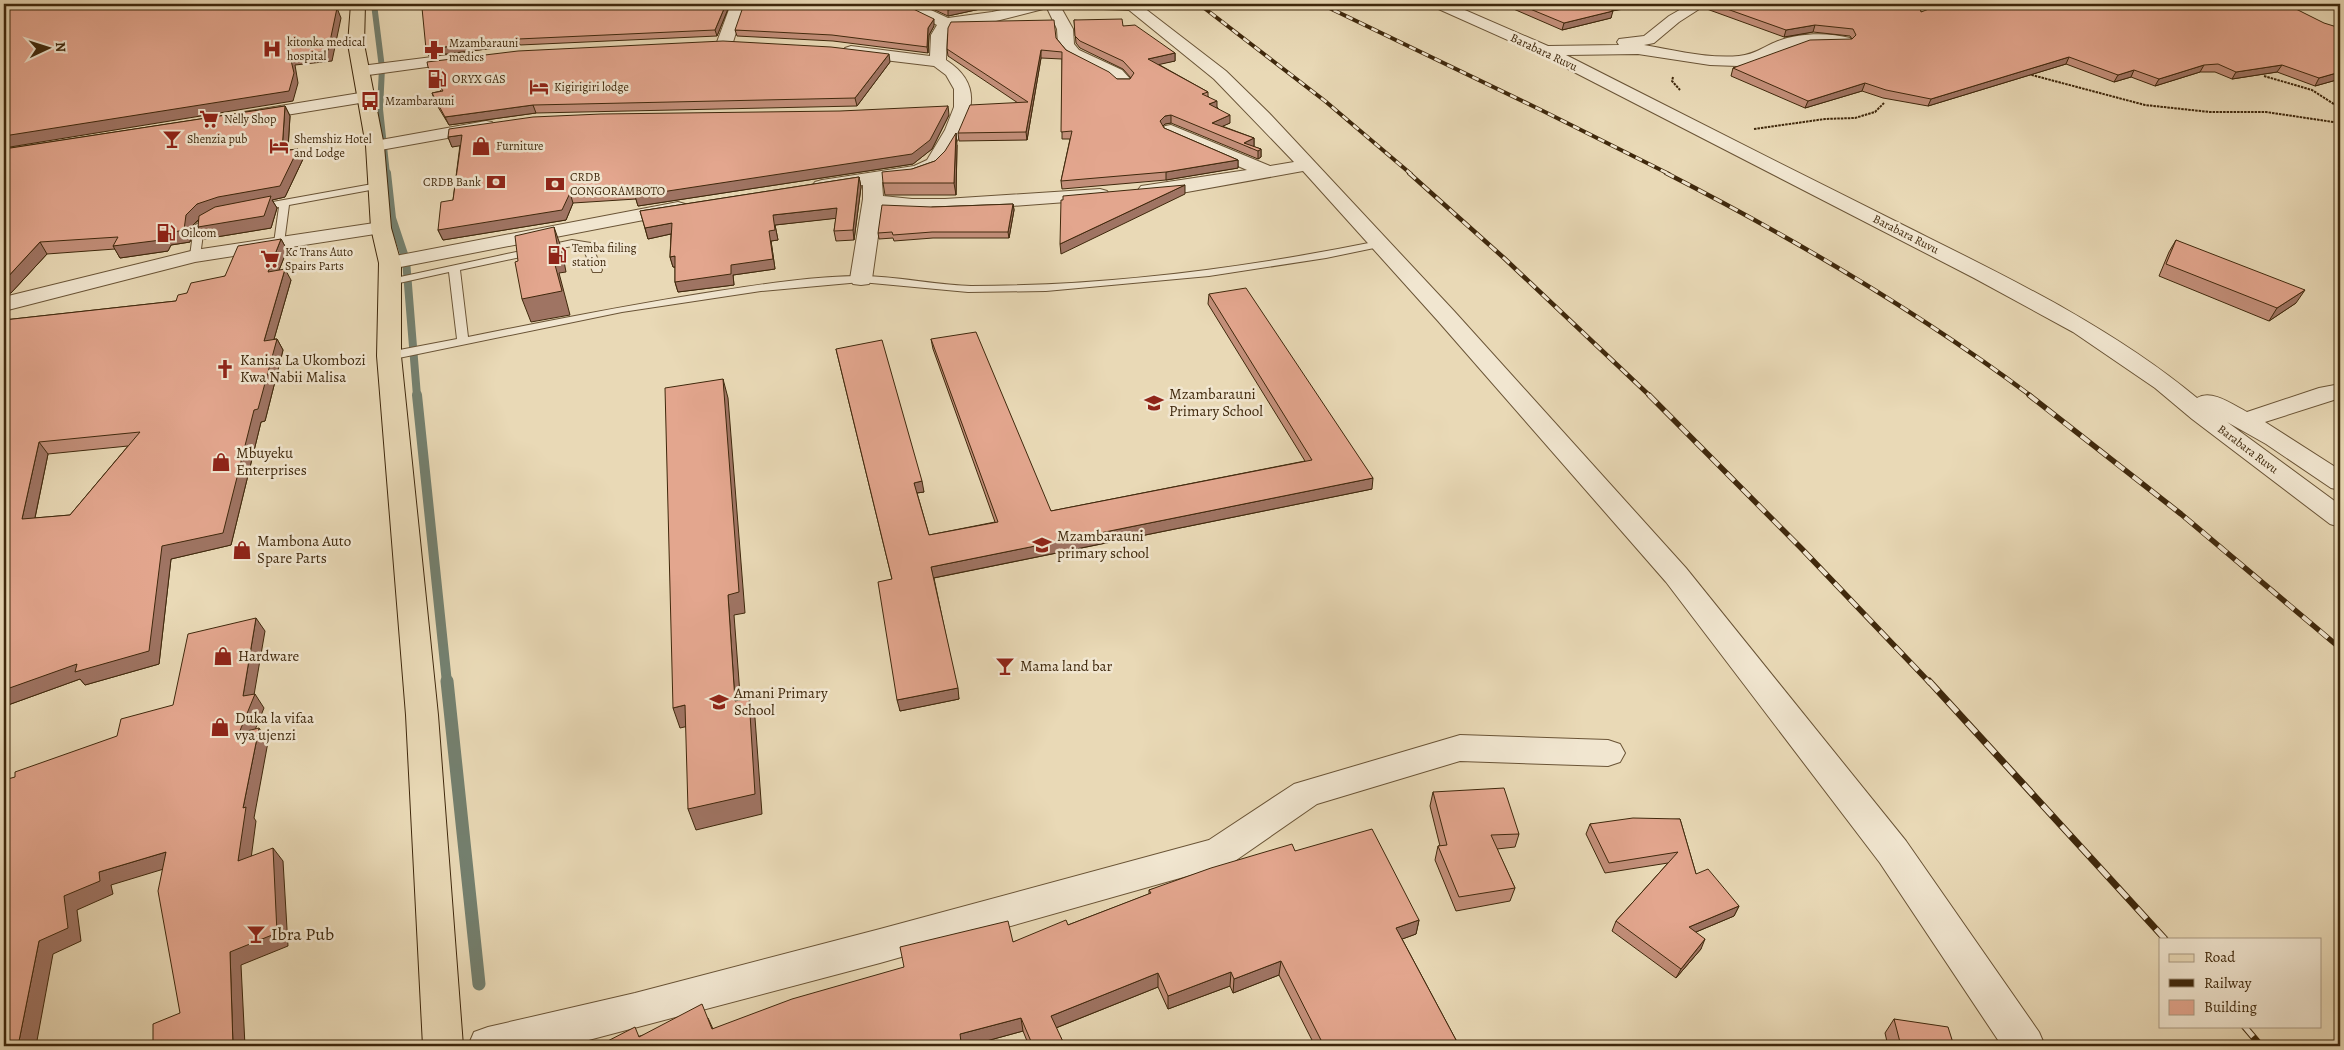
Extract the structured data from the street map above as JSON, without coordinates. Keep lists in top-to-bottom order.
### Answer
{
  "streets": {
    "street": ["Barabara Ruvu"]
  },
  "places": {
    "hospital": ["kitonka medical hospital"],
    "pharmacy": ["Mzambarauni medics"],
    "fuel station": ["ORYX GAS", "Oilcom", "Temba fiiling station"],
    "hotel": ["Kigirigiri lodge", "Shemshiz Hotel and Lodge"],
    "bus stop": ["Mzambarauni"],
    "supermarket": ["Nelly Shop", "Kc Trans Auto Spairs Parts"],
    "bar": ["Shenzia pub", "Mama land bar", "Ibra Pub"],
    "shop": [
      "Furniture",
      "Mbuyeku Enterprises",
      "Mambona Auto Spare Parts",
      "Hardware",
      "Duka la vifaa vya ujenzi"
    ],
    "bank": ["CRDB Bank", "CRDB CONGORAMBOTO"],
    "church": ["Kanisa La Ukombozi Kwa Nabii Malisa"],
    "school or university": ["Mzambarauni Primary School", "Mzambarauni primary school", "Amani Primary School"]
  },
  "legend": ["Road", "Railway", "Building"],
  "north": "right"
}
